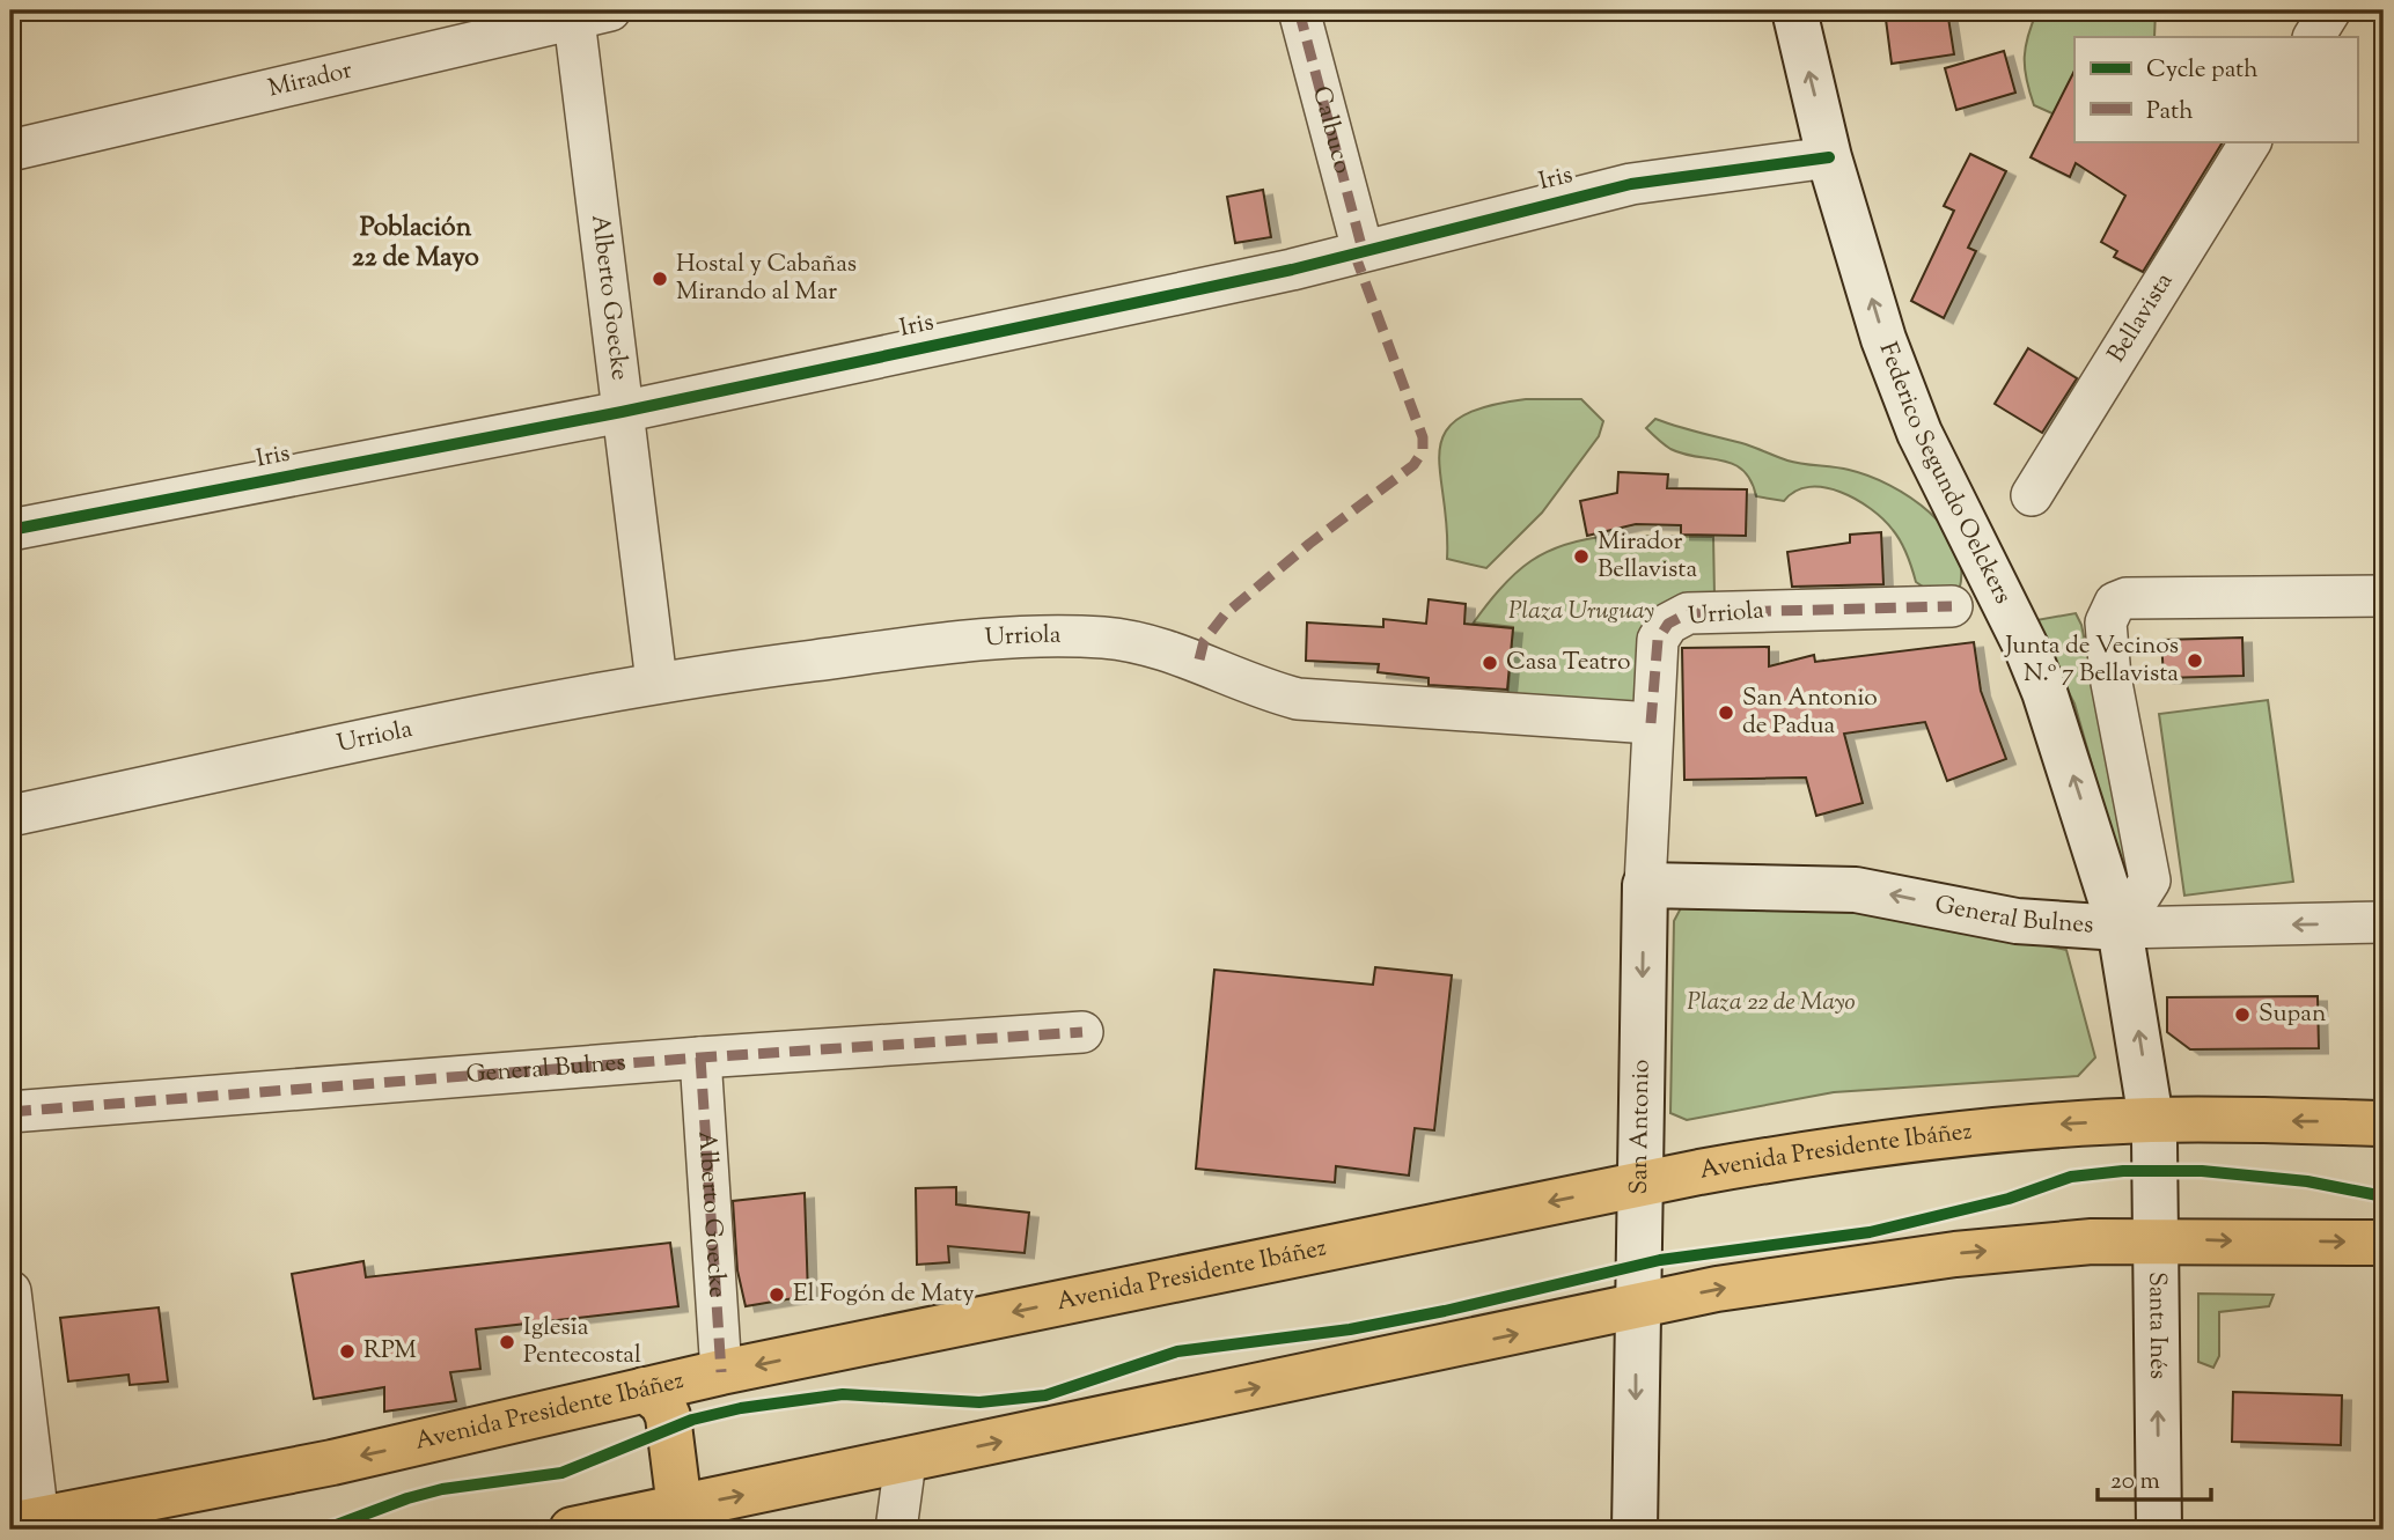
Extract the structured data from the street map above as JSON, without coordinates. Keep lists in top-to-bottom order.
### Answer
{
  "streets": {
    "main road": [
      "Federico Segundo Oelckers",
      "General Bulnes",
      "San Antonio",
      "Avenida Presidente Ibáñez",
      "Santa Inés"
    ],
    "street": [
      "Mirador",
      "Calbuco",
      "Iris",
      "Alberto Goecke",
      "Bellavista",
      "Urriola"
    ]
  },
  "crossings": [
    ["Mirador", "Alberto Goecke"],
    ["Calbuco", "Iris"],
    ["Iris", "Alberto Goecke"],
    ["Iris", "Federico Segundo Oelckers"],
    ["Alberto Goecke", "Urriola"],
    ["Alberto Goecke", "General Bulnes"],
    ["Alberto Goecke", "Avenida Presidente Ibáñez"],
    ["Federico Segundo Oelckers", "General Bulnes"],
    ["Federico Segundo Oelckers", "Avenida Presidente Ibáñez"],
    ["Federico Segundo Oelckers", "Santa Inés"],
    ["Urriola", "San Antonio"],
    ["General Bulnes", "San Antonio"],
    ["San Antonio", "Avenida Presidente Ibáñez"],
    ["Avenida Presidente Ibáñez", "Santa Inés"]
  ],
  "one_way": ["Federico Segundo Oelckers", "San Antonio", "Santa Inés"],
  "districts": ["Población 22 de Mayo"],
  "parks": ["Plaza Uruguay", "Plaza 22 de Mayo"],
  "places": [
    "Hostal y Cabañas Mirando al Mar",
    "Mirador Bellavista",
    "Junta de Vecinos N.º 7 Bellavista",
    "Casa Teatro",
    "San Antonio de Padua",
    "Supan",
    "El Fogón de Maty",
    "Iglesia Pentecostal",
    "RPM"
  ],
  "legend": ["Cycle path", "Path"],
  "scale_bar": "20 m"
}
